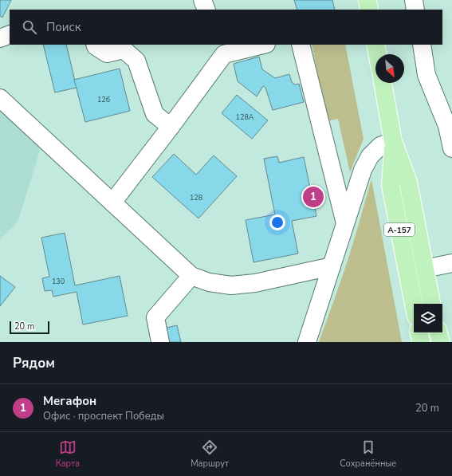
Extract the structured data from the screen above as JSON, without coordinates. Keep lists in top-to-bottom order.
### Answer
{
  "streets": {
    "main road": ["А-157"]
  },
  "house_numbers": [
    "126",
    "128А",
    "128",
    "130"
  ],
  "scale_bar": "20 m",
  "north": "bottom right",
  "page": {
    "search": "Поиск",
    "pins": "1",
    "scale": "20 m",
    "heading": "Рядом",
    "list": [
      {
        "mark": "1",
        "name": "Мегафон",
        "note": "Офис · проспект Победы",
        "value": "20 m"
      }
    ],
    "nav": ["Карта", "Маршрут", "Сохранённые"]
  }
}
